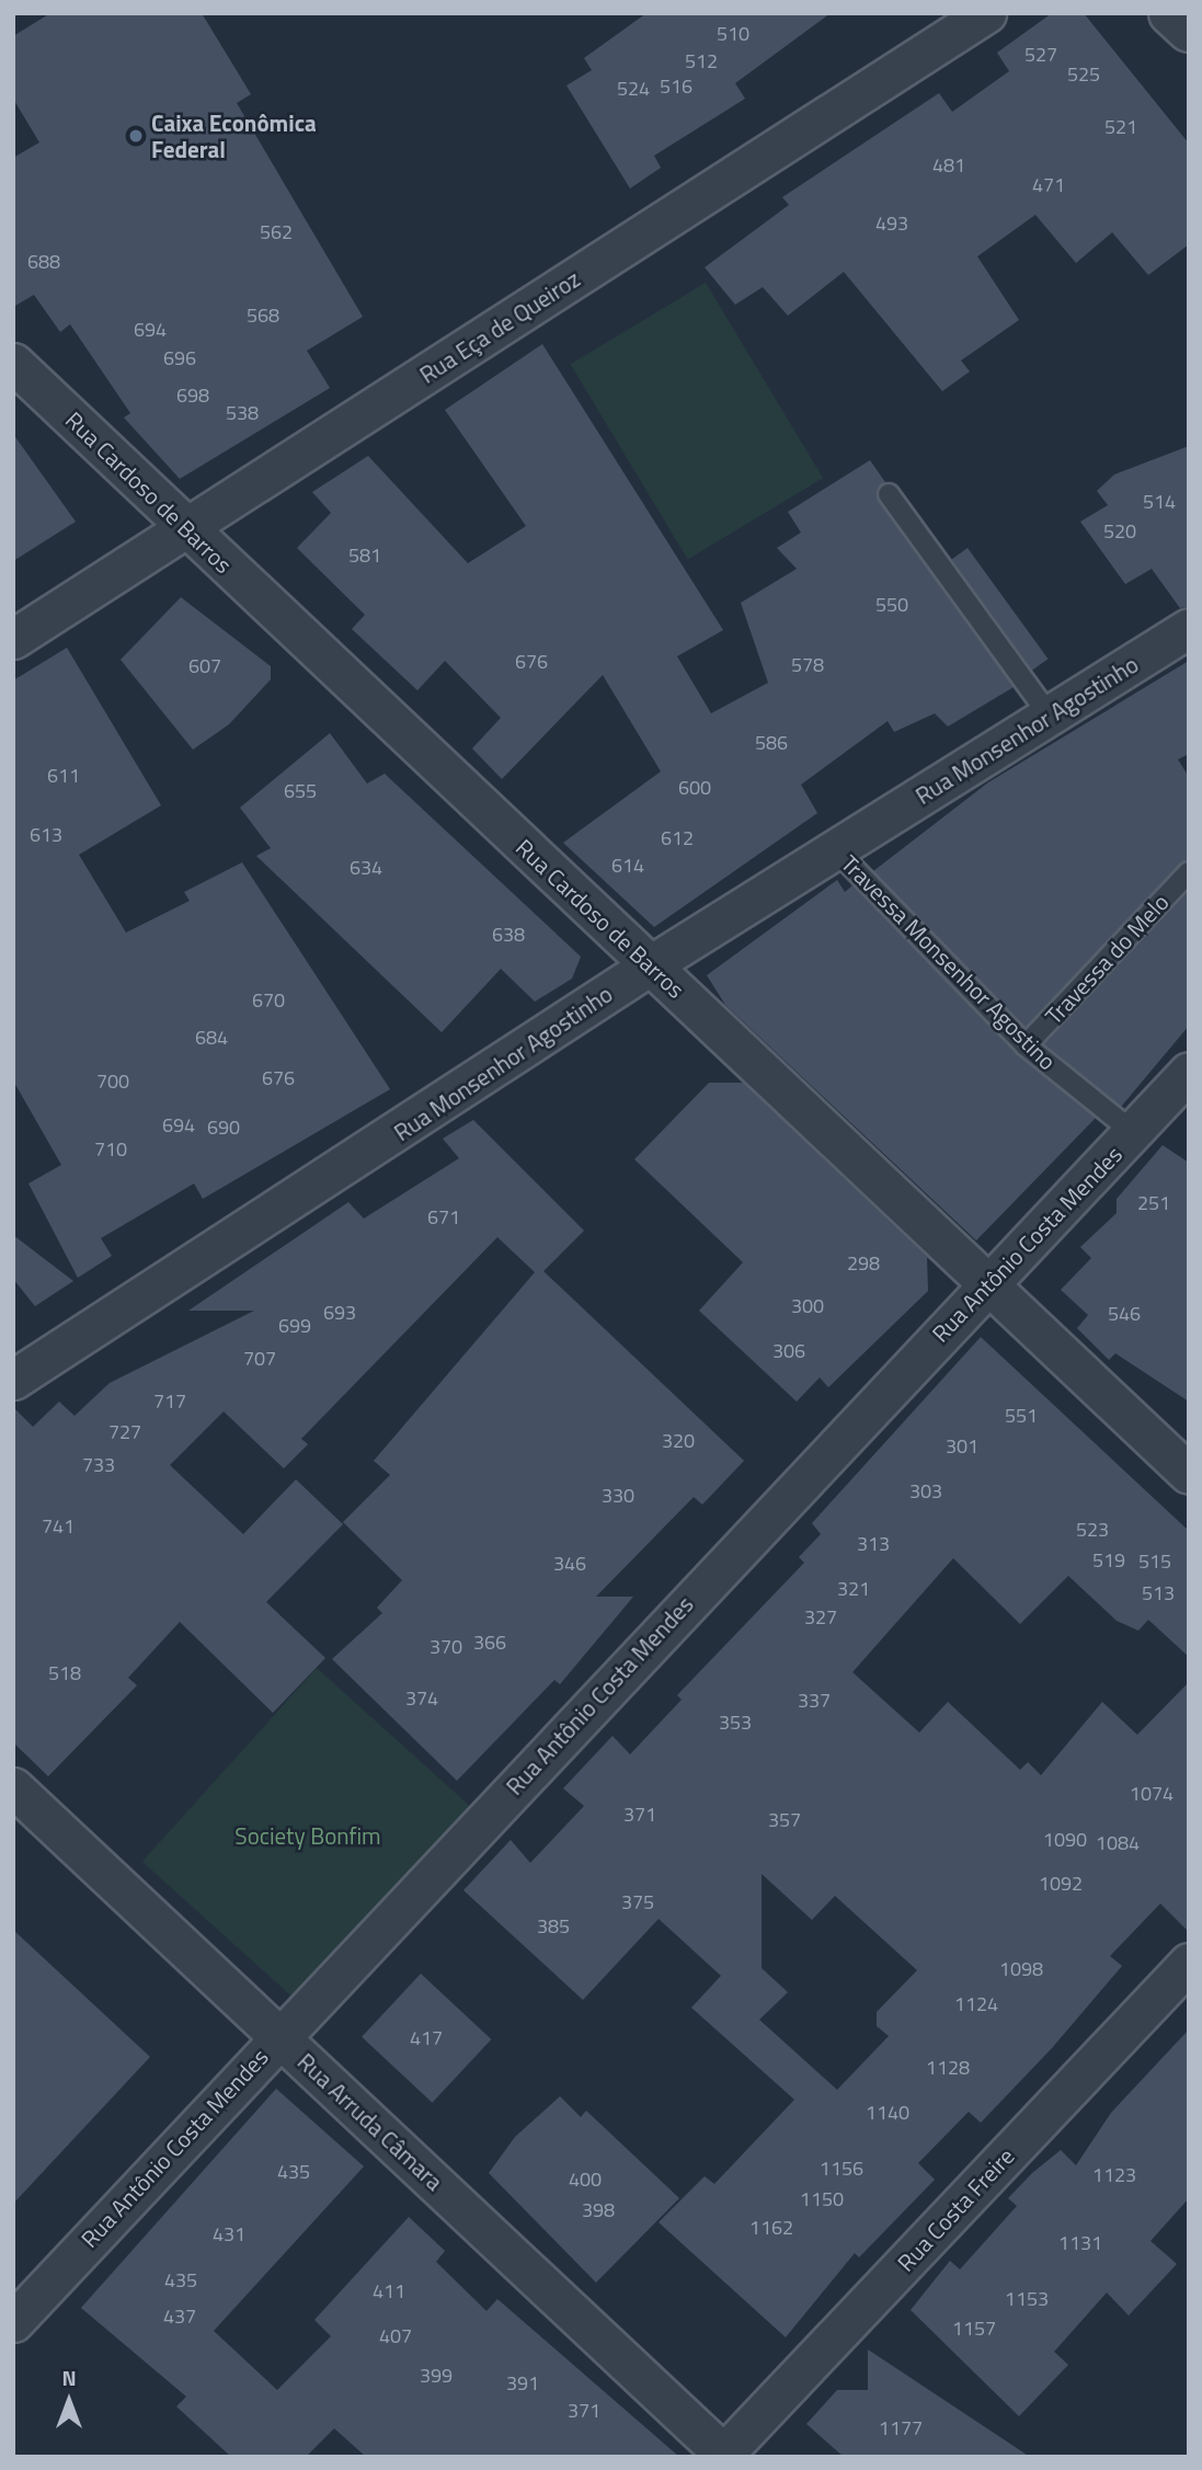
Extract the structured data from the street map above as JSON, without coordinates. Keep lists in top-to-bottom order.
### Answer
{
  "streets": {
    "street": [
      "Rua Eça de Queiroz",
      "Rua Cardoso de Barros",
      "Rua Monsenhor Agostinho",
      "Rua Antônio Costa Mendes",
      "Rua Arruda Câmara",
      "Rua Costa Freire"
    ],
    "lane": ["Travessa do Melo", "Travessa Monsenhor Agostino"]
  },
  "crossings": [
    ["Rua Eça de Queiroz", "Rua Cardoso de Barros"],
    ["Rua Cardoso de Barros", "Rua Monsenhor Agostinho"],
    ["Rua Cardoso de Barros", "Rua Antônio Costa Mendes"],
    ["Rua Monsenhor Agostinho", "Travessa Monsenhor Agostino"],
    ["Travessa do Melo", "Travessa Monsenhor Agostino"],
    ["Travessa Monsenhor Agostino", "Rua Antônio Costa Mendes"],
    ["Rua Antônio Costa Mendes", "Rua Arruda Câmara"],
    ["Rua Arruda Câmara", "Rua Costa Freire"]
  ],
  "parks": ["Society Bonfim"],
  "places": ["Caixa Econômica Federal"],
  "house_numbers": [
    "510",
    "527",
    "512",
    "525",
    "516",
    "524",
    "521",
    "481",
    "471",
    "493",
    "562",
    "688",
    "568",
    "694",
    "696",
    "698",
    "538",
    "514",
    "520",
    "581",
    "550",
    "676",
    "578",
    "607",
    "586",
    "611",
    "600",
    "655",
    "613",
    "612",
    "614",
    "634",
    "638",
    "670",
    "684",
    "676",
    "700",
    "694",
    "690",
    "710",
    "251",
    "671",
    "298",
    "300",
    "693",
    "546",
    "699",
    "306",
    "707",
    "717",
    "551",
    "727",
    "320",
    "301",
    "733",
    "303",
    "330",
    "741",
    "523",
    "313",
    "519",
    "515",
    "346",
    "321",
    "513",
    "327",
    "366",
    "370",
    "518",
    "374",
    "337",
    "353",
    "1074",
    "371",
    "357",
    "1090",
    "1084",
    "1092",
    "375",
    "385",
    "1098",
    "1124",
    "417",
    "1128",
    "1140",
    "1156",
    "435",
    "1123",
    "400",
    "1150",
    "398",
    "1162",
    "431",
    "1131",
    "435",
    "411",
    "1153",
    "437",
    "1157",
    "407",
    "399",
    "391",
    "371",
    "1177"
  ],
  "north": "top"
}
